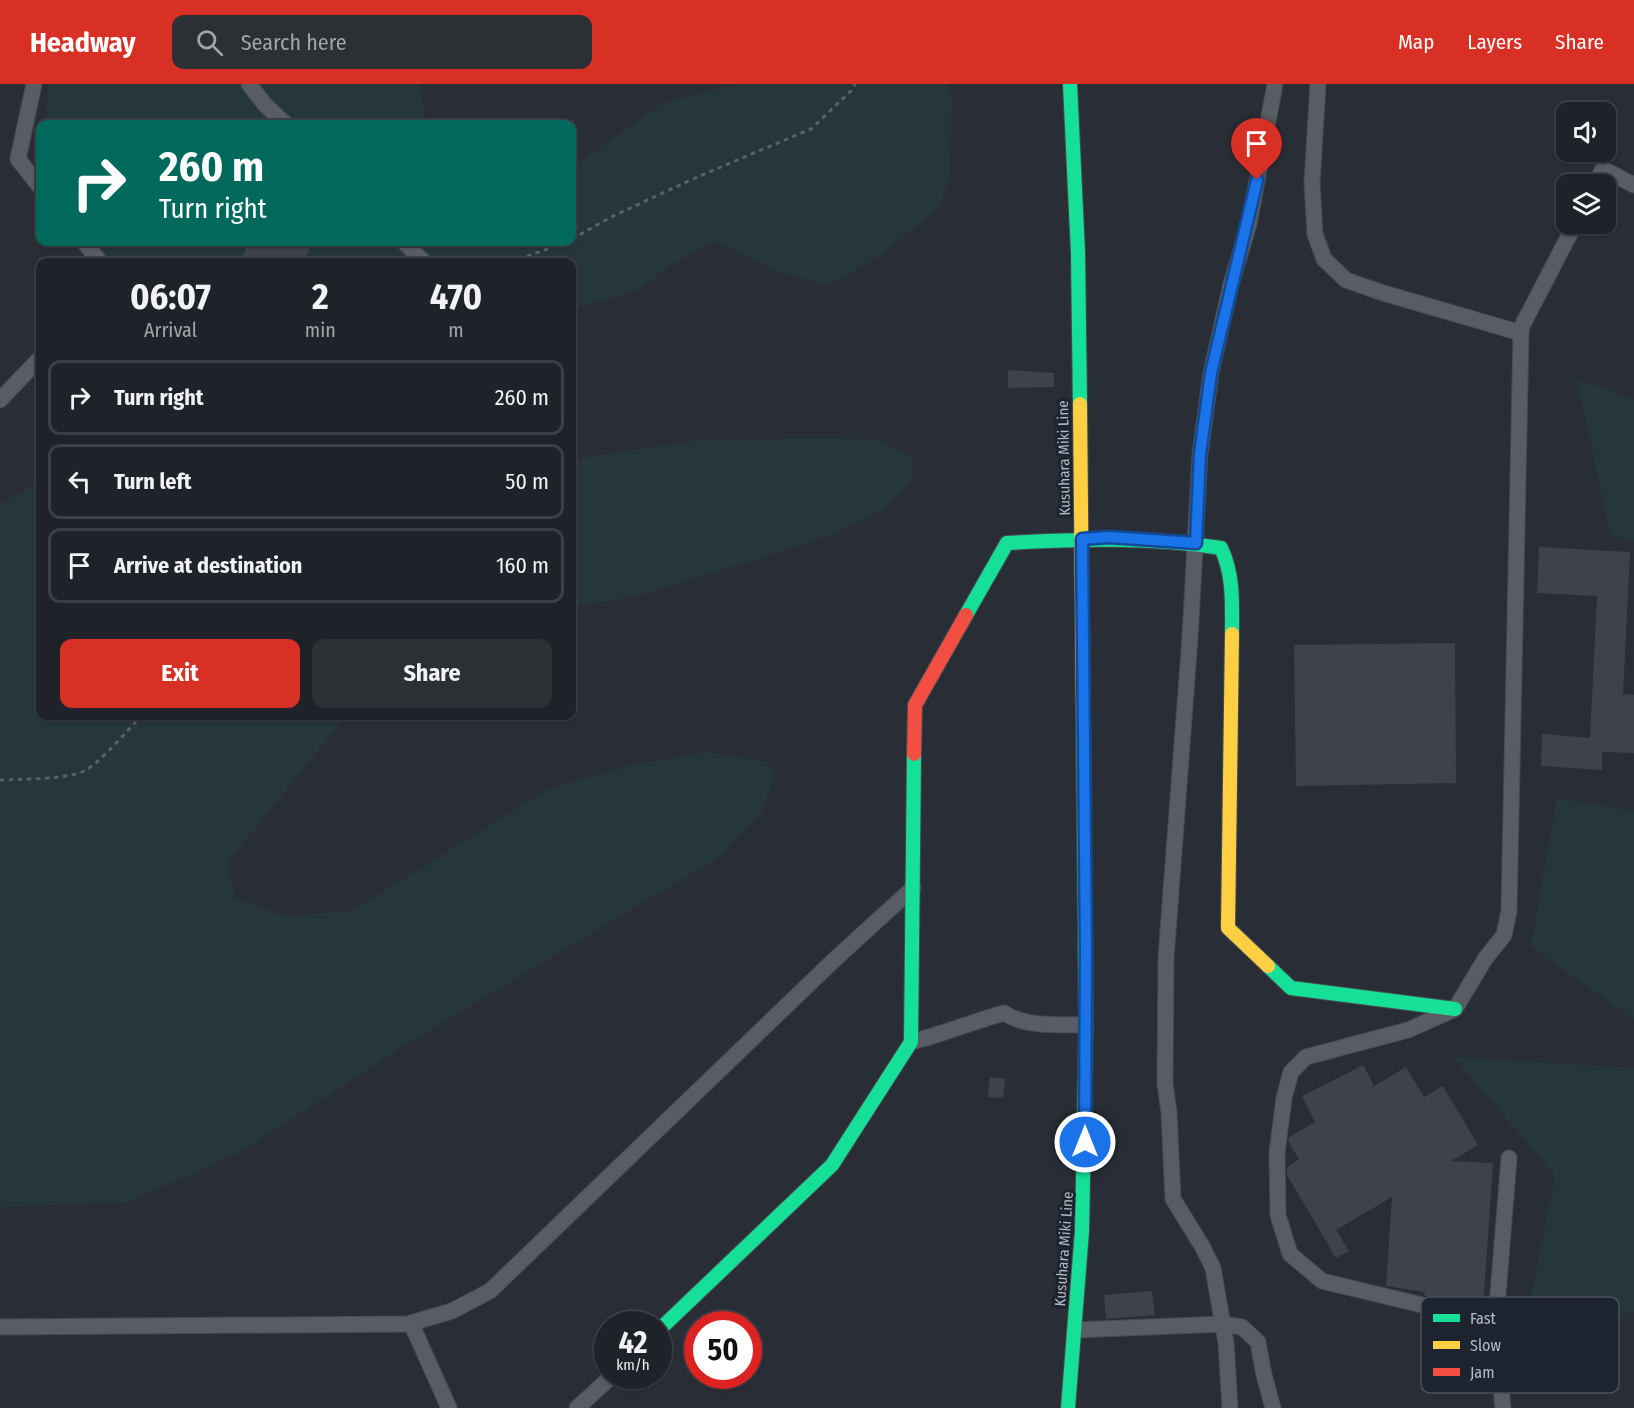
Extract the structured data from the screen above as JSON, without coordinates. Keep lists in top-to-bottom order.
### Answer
{
  "streets": {
    "street": ["Kusuhara Miki Line"]
  },
  "legend": ["Fast", "Slow", "Jam"],
  "page": {
    "header": "Headway",
    "search": "Search here",
    "nav": ["Map", "Layers", "Share"],
    "turn": ["260 m", "Turn right"],
    "eta": [
      "06:07",
      "Arrival",
      "2",
      "min",
      "470",
      "m"
    ],
    "list": [
      {
        "name": "Turn right",
        "value": "260 m"
      },
      {
        "name": "Turn left",
        "value": "50 m"
      },
      {
        "name": "Arrive at destination",
        "value": "160 m"
      }
    ],
    "buttons": ["Exit", "Share"],
    "speed": "42 km/h",
    "limit": "50"
  }
}
